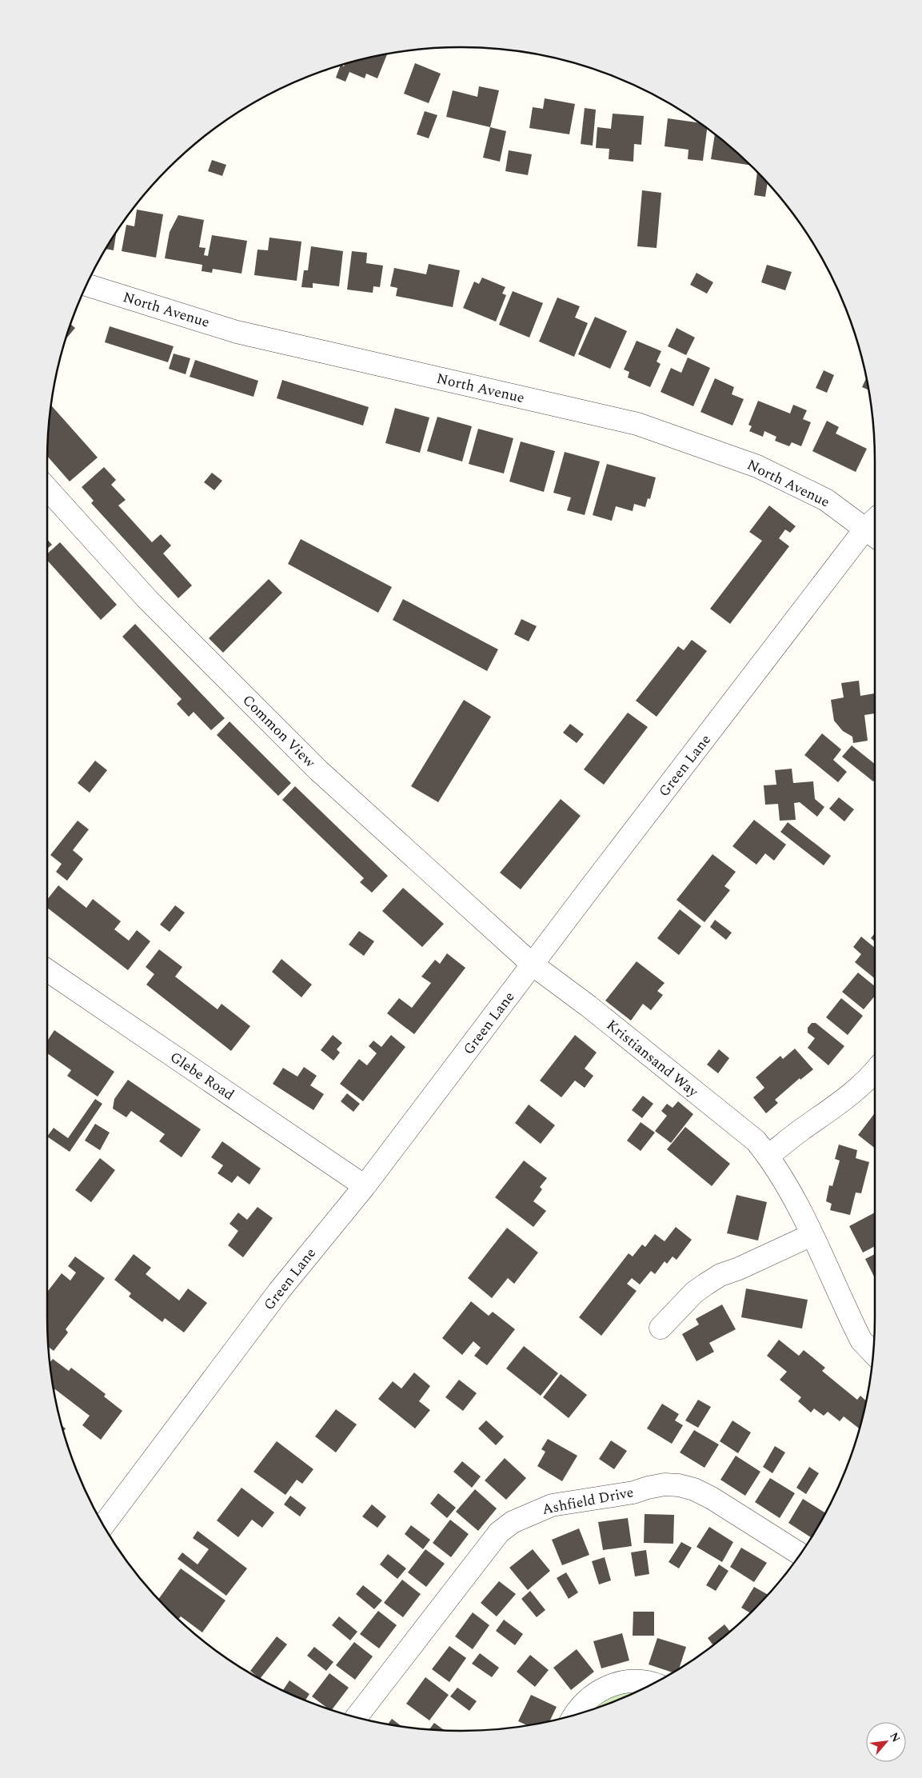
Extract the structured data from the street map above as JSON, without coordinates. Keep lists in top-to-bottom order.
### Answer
{
  "streets": {
    "street": [
      "North Avenue",
      "Common View",
      "Green Lane",
      "Kristiansand Way",
      "Glebe Road",
      "Ashfield Drive"
    ]
  },
  "crossings": [
    ["North Avenue", "Green Lane"],
    ["Common View", "Green Lane"],
    ["Common View", "Kristiansand Way"],
    ["Green Lane", "Kristiansand Way"],
    ["Green Lane", "Glebe Road"]
  ],
  "north": "top right"
}
